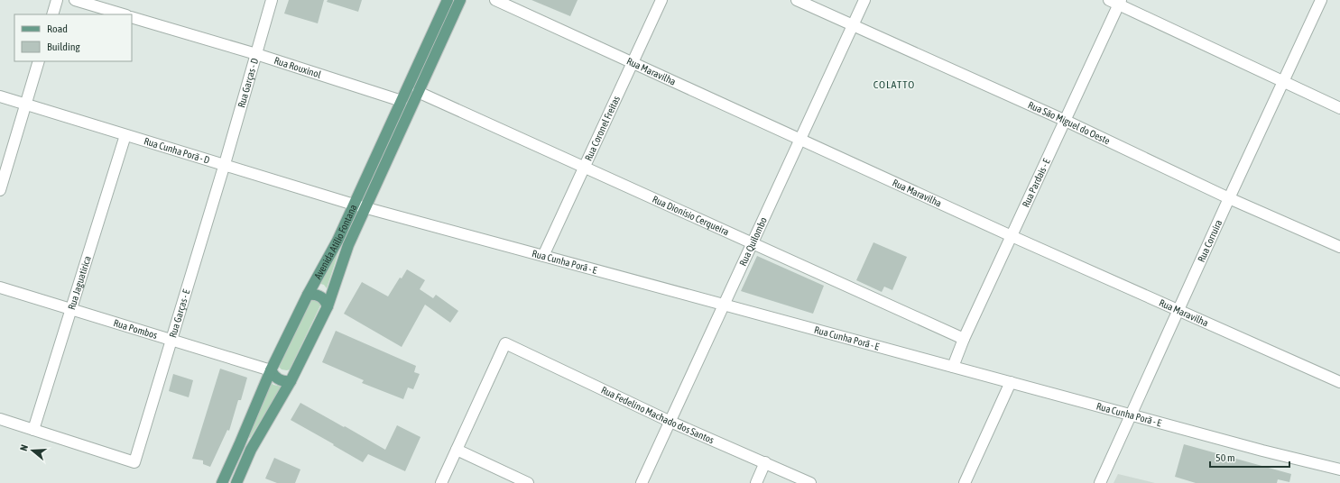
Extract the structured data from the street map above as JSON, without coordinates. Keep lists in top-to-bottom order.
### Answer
{
  "streets": {
    "main road": ["Avenida Atílio Fontana"],
    "street": [
      "Rua Rouxinol",
      "Rua Maravilha",
      "Rua Garças - D",
      "Rua São Miguel do Oeste",
      "Rua Coronel Freitas",
      "Rua Cunha Porã - D",
      "Rua Pardais - E",
      "Rua Dionísio Cerqueira",
      "Rua Corruíra",
      "Rua Quilombo",
      "Rua Cunha Porã - E",
      "Rua Jaguatirica",
      "Rua Garças - E",
      "Rua Pombos",
      "Rua Fedelino Machado dos Santos"
    ]
  },
  "crossings": [
    ["Rua Rouxinol", "Rua Garças - D"],
    ["Rua Rouxinol", "Avenida Atílio Fontana"],
    ["Rua Maravilha", "Rua Coronel Freitas"],
    ["Rua Maravilha", "Rua Pardais - E"],
    ["Rua Maravilha", "Rua Corruíra"],
    ["Rua Maravilha", "Rua Quilombo"],
    ["Rua Garças - D", "Rua Cunha Porã - D"],
    ["Rua Garças - D", "Rua Garças - E"],
    ["Rua São Miguel do Oeste", "Rua Pardais - E"],
    ["Rua São Miguel do Oeste", "Rua Corruíra"],
    ["Rua São Miguel do Oeste", "Rua Quilombo"],
    ["Rua Coronel Freitas", "Rua Dionísio Cerqueira"],
    ["Rua Coronel Freitas", "Rua Cunha Porã - E"],
    ["Rua Cunha Porã - D", "Avenida Atílio Fontana"],
    ["Rua Cunha Porã - D", "Rua Cunha Porã - E"],
    ["Rua Cunha Porã - D", "Rua Jaguatirica"],
    ["Rua Cunha Porã - D", "Rua Garças - E"],
    ["Rua Pardais - E", "Rua Dionísio Cerqueira"],
    ["Rua Pardais - E", "Rua Cunha Porã - E"],
    ["Rua Dionísio Cerqueira", "Avenida Atílio Fontana"],
    ["Rua Dionísio Cerqueira", "Rua Quilombo"],
    ["Rua Corruíra", "Rua Cunha Porã - E"],
    ["Avenida Atílio Fontana", "Rua Cunha Porã - E"],
    ["Avenida Atílio Fontana", "Rua Pombos"],
    ["Rua Quilombo", "Rua Cunha Porã - E"],
    ["Rua Quilombo", "Rua Fedelino Machado dos Santos"],
    ["Rua Jaguatirica", "Rua Garças - E"],
    ["Rua Jaguatirica", "Rua Pombos"],
    ["Rua Garças - E", "Rua Pombos"]
  ],
  "districts": ["COLATTO"],
  "legend": ["Road", "Building"],
  "scale_bar": "50 m",
  "north": "left"
}
